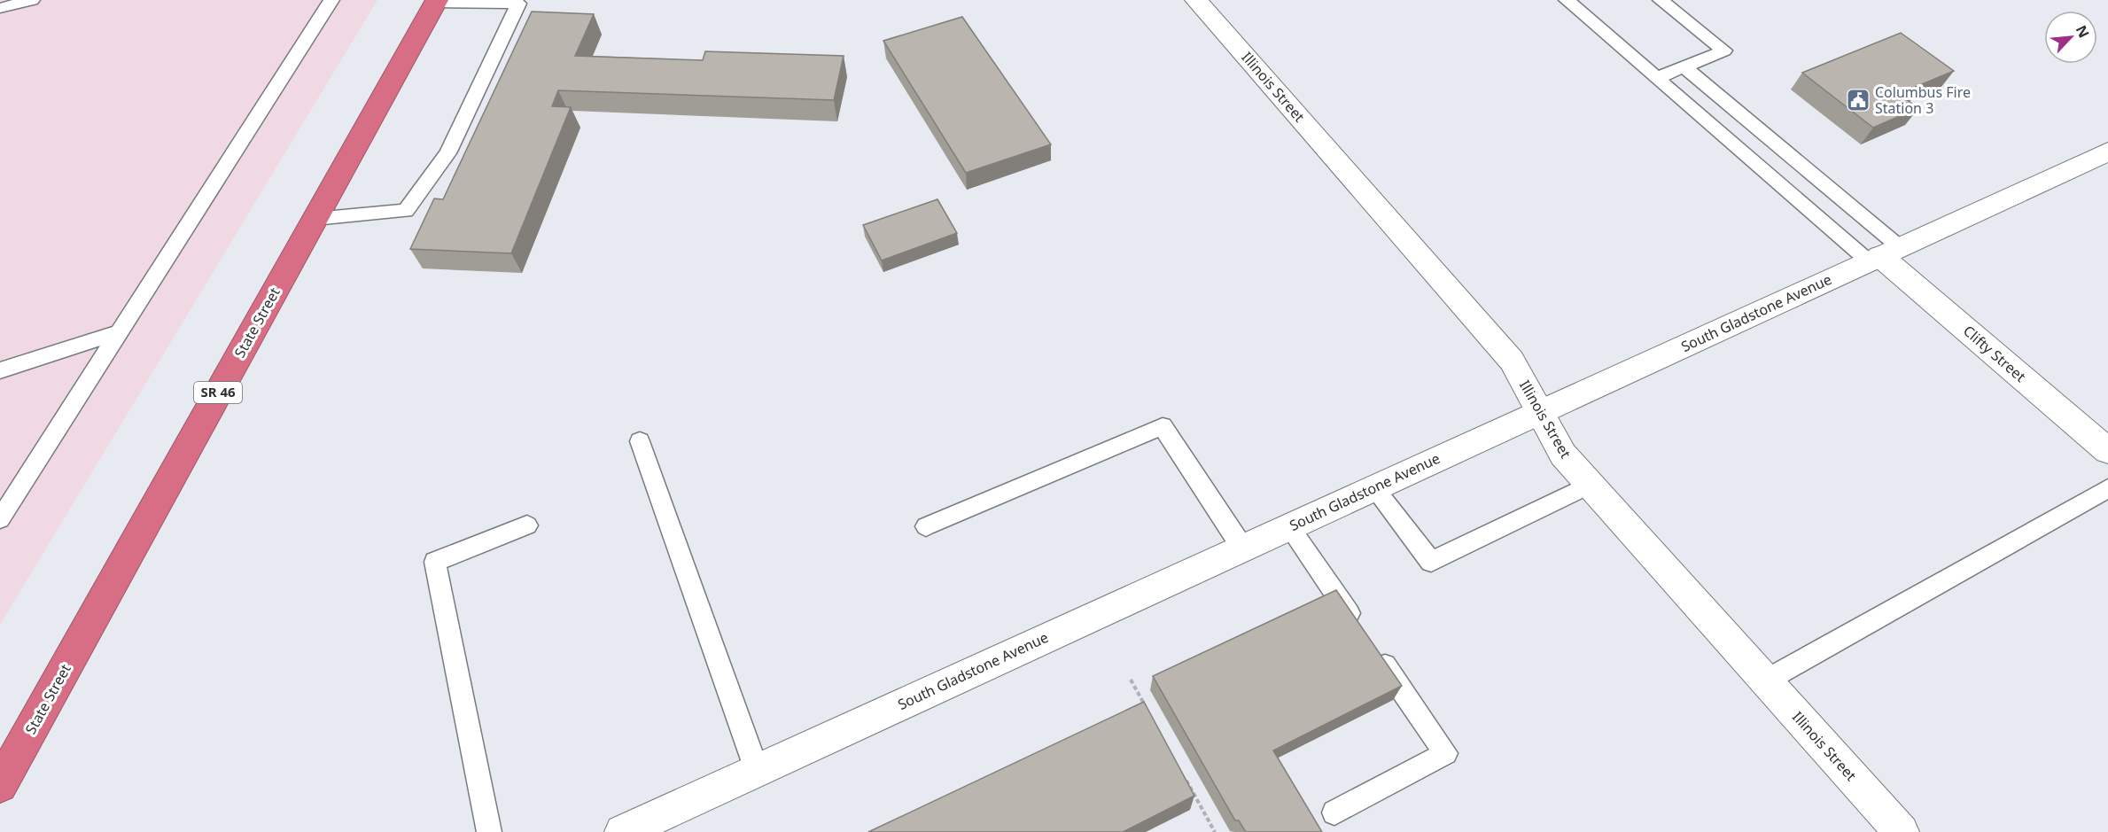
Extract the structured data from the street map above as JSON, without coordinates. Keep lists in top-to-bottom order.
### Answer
{
  "streets": {
    "highway": ["State Street", "SR 46"],
    "street": ["Illinois Street", "South Gladstone Avenue", "Clifty Street"]
  },
  "crossings": [
    ["Illinois Street", "South Gladstone Avenue"],
    ["South Gladstone Avenue", "Clifty Street"]
  ],
  "places": {
    "public building": ["Columbus Fire Station 3"]
  },
  "north": "top right"
}
